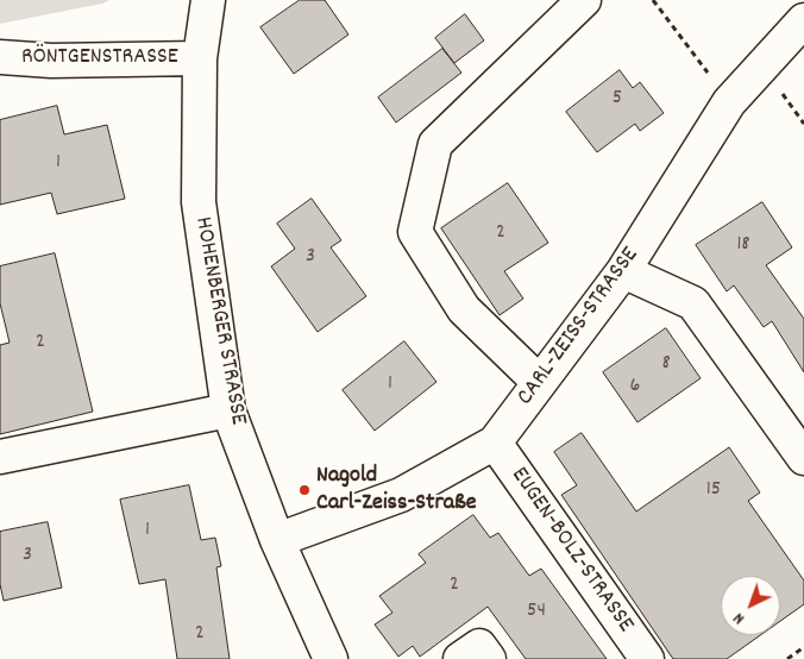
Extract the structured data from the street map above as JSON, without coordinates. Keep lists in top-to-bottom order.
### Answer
{
  "streets": {
    "street": [
      "RÖNTGENSTRASSE",
      "HOHENBERGER STRASSE",
      "CARL-ZEISS-STRASSE",
      "EUGEN-BOLZ-STRASSE"
    ]
  },
  "crossings": [
    ["RÖNTGENSTRASSE", "HOHENBERGER STRASSE"],
    ["HOHENBERGER STRASSE", "CARL-ZEISS-STRASSE"],
    ["CARL-ZEISS-STRASSE", "EUGEN-BOLZ-STRASSE"]
  ],
  "places": ["Nagold Carl-Zeiss-Straße"],
  "house_numbers": [
    "5",
    "1",
    "2",
    "18",
    "3",
    "2",
    "8",
    "1",
    "6",
    "15",
    "1",
    "3",
    "2",
    "54",
    "2"
  ],
  "north": "bottom left"
}
